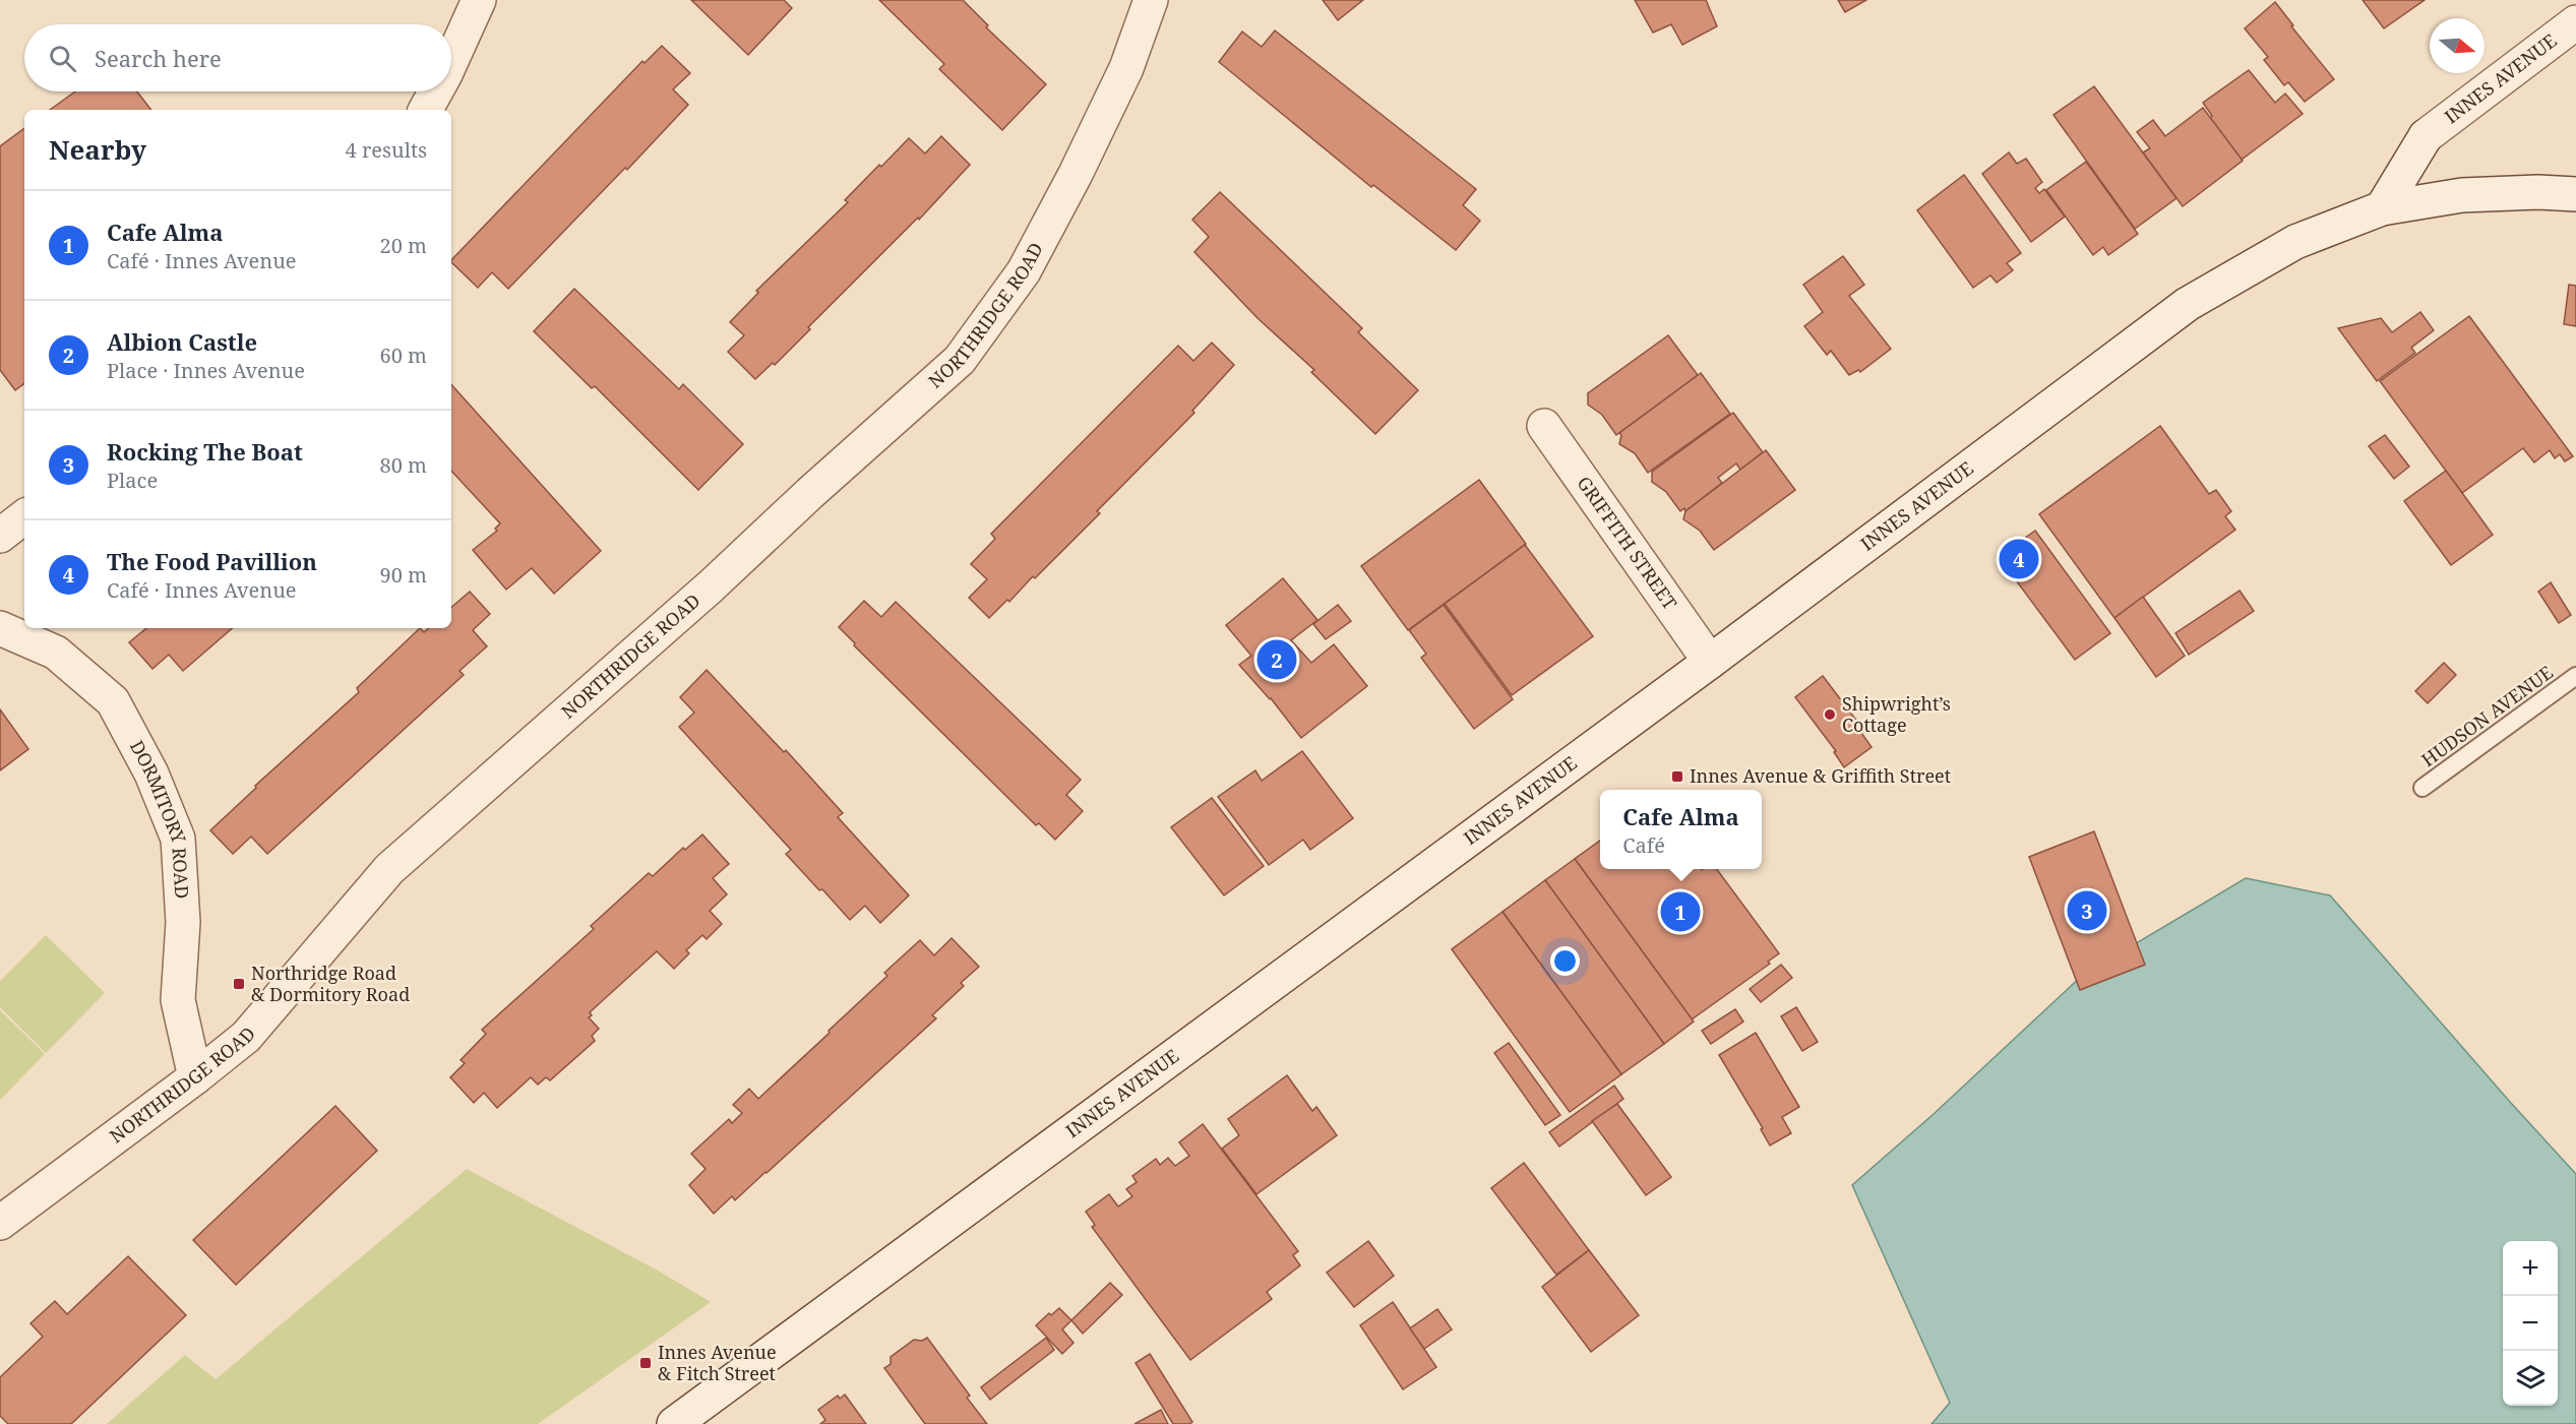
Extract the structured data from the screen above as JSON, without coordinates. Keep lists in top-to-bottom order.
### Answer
{
  "streets": {
    "street": [
      "INNES AVENUE",
      "NORTHRIDGE ROAD",
      "GRIFFITH STREET",
      "DORMITORY ROAD"
    ],
    "lane": ["HUDSON AVENUE"]
  },
  "crossings": [
    ["INNES AVENUE", "GRIFFITH STREET"],
    ["NORTHRIDGE ROAD", "DORMITORY ROAD"]
  ],
  "places": {
    "other": ["Shipwright’s Cottage"],
    "transit": ["Innes Avenue & Griffith Street", "Northridge Road & Dormitory Road", "Innes Avenue & Fitch Street"]
  },
  "north": "right",
  "page": {
    "search": "Search here",
    "heading": ["Nearby", "4 results"],
    "list": [
      {
        "mark": "1",
        "name": "Cafe Alma",
        "note": "Café · Innes Avenue",
        "value": "20 m"
      },
      {
        "mark": "2",
        "name": "Albion Castle",
        "note": "Place · Innes Avenue",
        "value": "60 m"
      },
      {
        "mark": "3",
        "name": "Rocking The Boat",
        "note": "Place",
        "value": "80 m"
      },
      {
        "mark": "4",
        "name": "The Food Pavillion",
        "note": "Café · Innes Avenue",
        "value": "90 m"
      }
    ],
    "pins": [
      "4",
      "2",
      "3",
      "1"
    ],
    "popup": ["Cafe Alma", "Café"],
    "map_buttons": ["+", "−"]
  }
}
